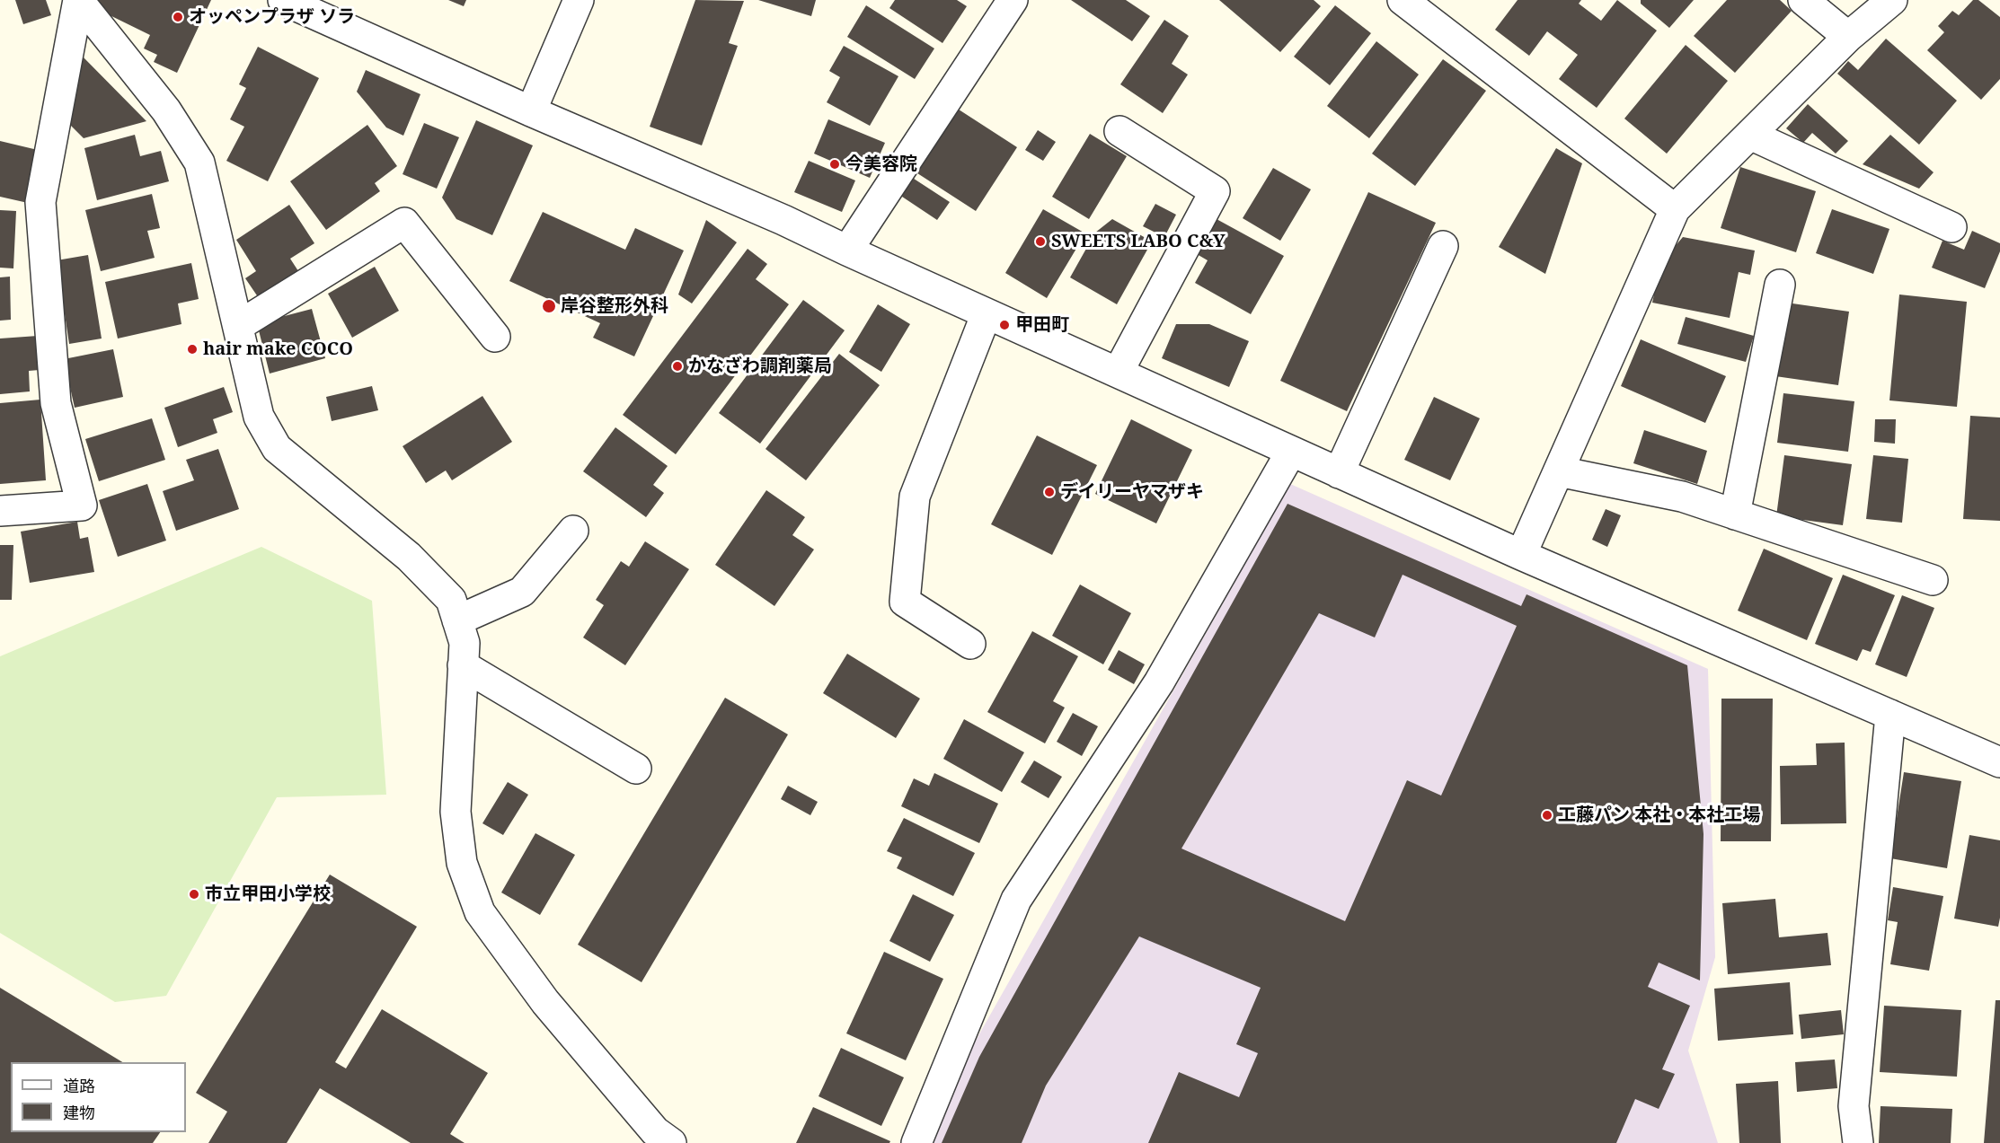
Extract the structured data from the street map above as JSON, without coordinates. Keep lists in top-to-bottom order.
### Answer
{
  "places": [
    "オッペンプラザ ソラ",
    "今美容院",
    "SWEETS LABO C&Y",
    "岸谷整形外科",
    "甲田町",
    "hair make COCO",
    "かなざわ調剤薬局",
    "デイリーヤマザキ",
    "工藤パン 本社・本社工場",
    "市立甲田小学校"
  ],
  "legend": ["道路", "建物"]
}
